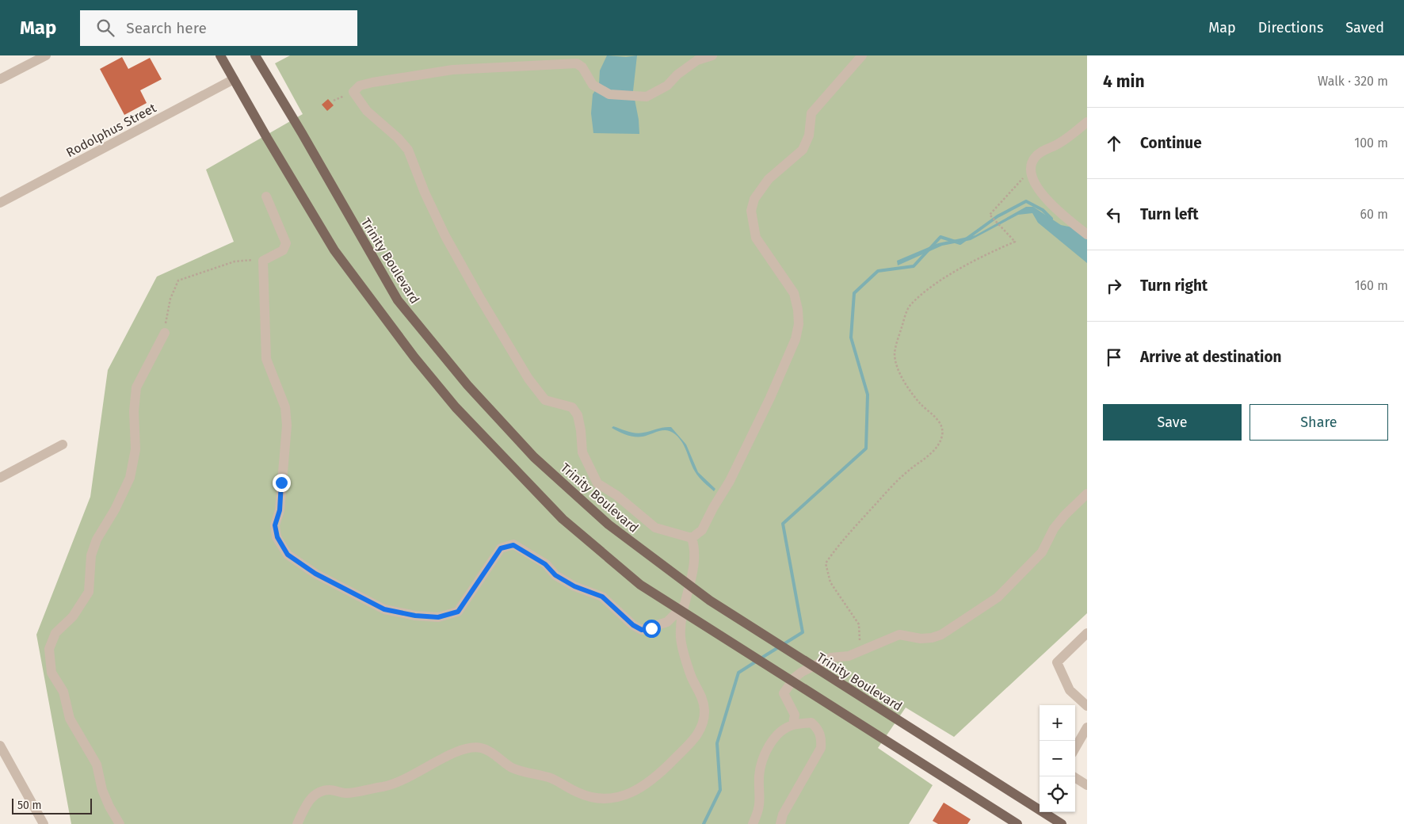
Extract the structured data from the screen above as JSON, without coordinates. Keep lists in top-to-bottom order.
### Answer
{
  "streets": {
    "main road": ["Trinity Boulevard"],
    "street": ["Rodolphus Street"]
  },
  "scale_bar": "50 m",
  "page": {
    "header": "Map",
    "search": "Search here",
    "nav": ["Map", "Directions", "Saved"],
    "heading": ["4 min", "Walk · 320 m"],
    "list": [
      ["Continue", "100 m"],
      ["Turn left", "60 m"],
      ["Turn right", "160 m"],
      "Arrive at destination"
    ],
    "buttons": ["Save", "Share"],
    "map_buttons": ["+", "−"],
    "scale": "50 m"
  }
}
